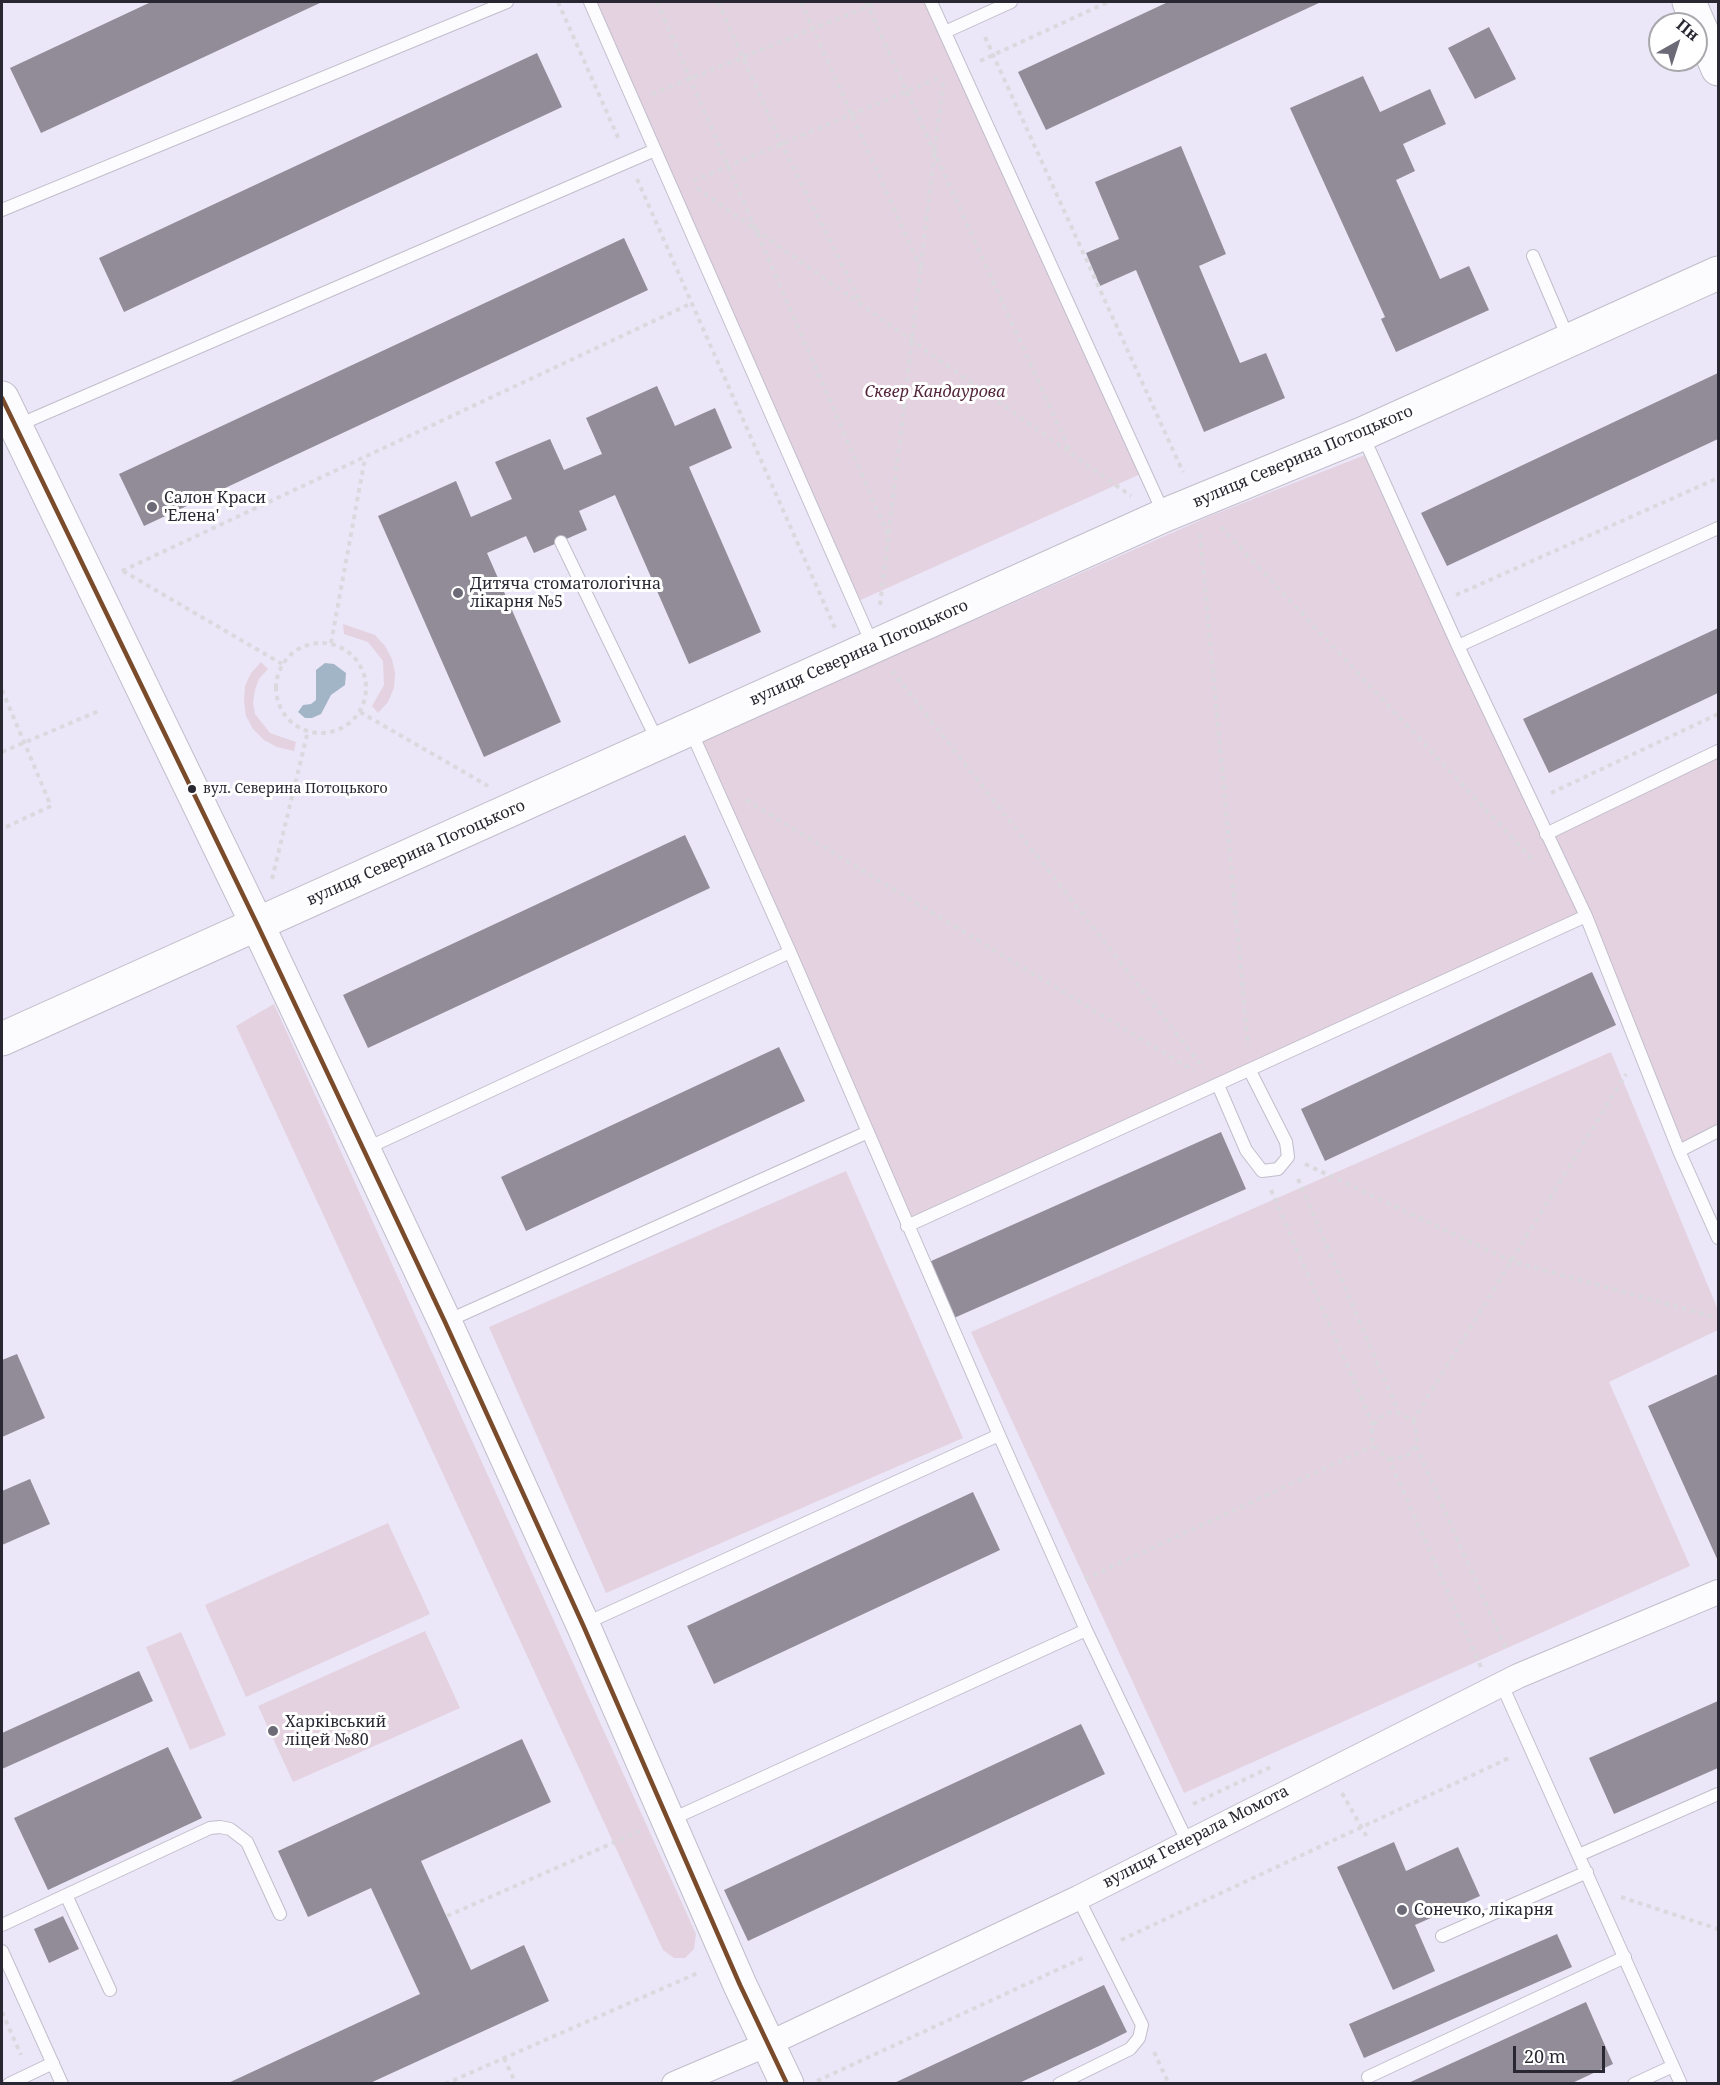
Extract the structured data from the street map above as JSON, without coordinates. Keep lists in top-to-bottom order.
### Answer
{
  "streets": {
    "street": ["вулиця Северина Потоцького", "вулиця Генерала Момота"]
  },
  "parks": ["Сквер Кандаурова"],
  "places": [
    "Салон Краси 'Елена'",
    "Дитяча стоматологiчна лiкарня №5",
    "вул. Северина Потоцького",
    "Харківський ліцей №80",
    "Сонечко, лікарня"
  ],
  "scale_bar": "20 m",
  "north": "top right"
}
